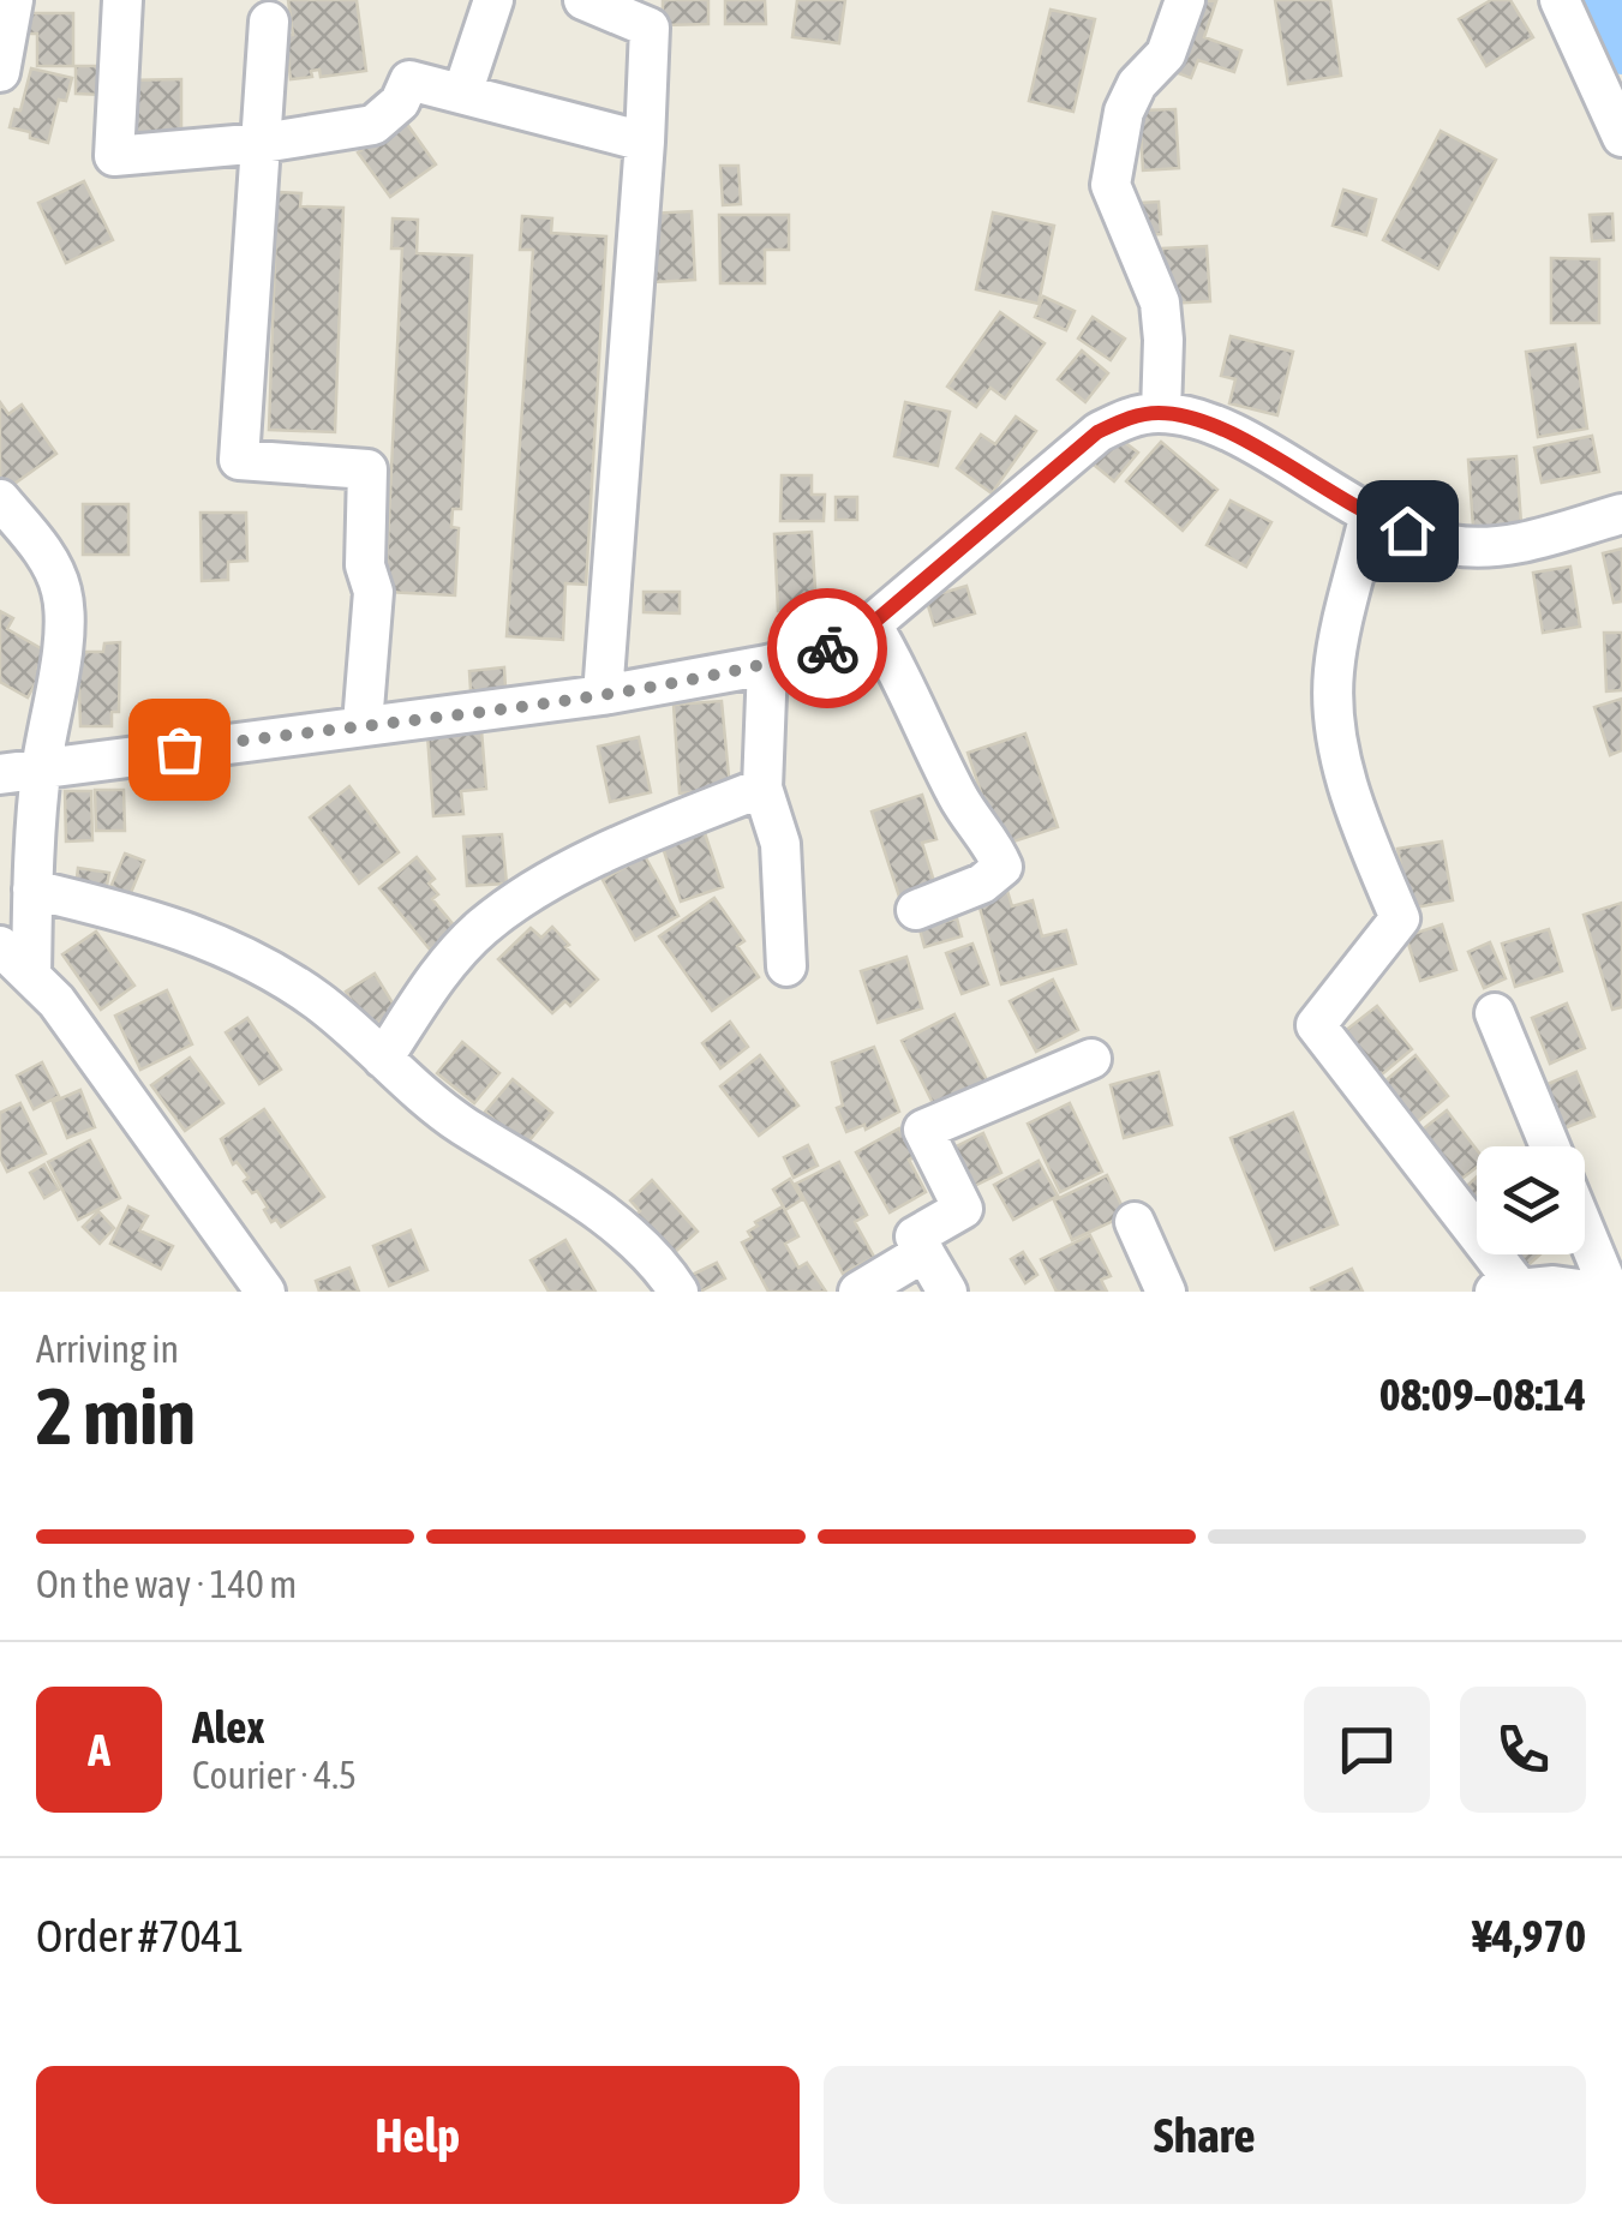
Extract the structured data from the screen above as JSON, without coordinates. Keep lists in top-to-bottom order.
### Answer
{
  "page": {
    "heading": ["2 min", "Arriving in", "08:09–08:14"],
    "panel": [
      "Alex",
      "Courier · 4.5",
      "Order #7041",
      "¥4,970"
    ],
    "bar": "On the way · 140 m",
    "round": "A",
    "buttons": ["Help", "Share"]
  }
}
